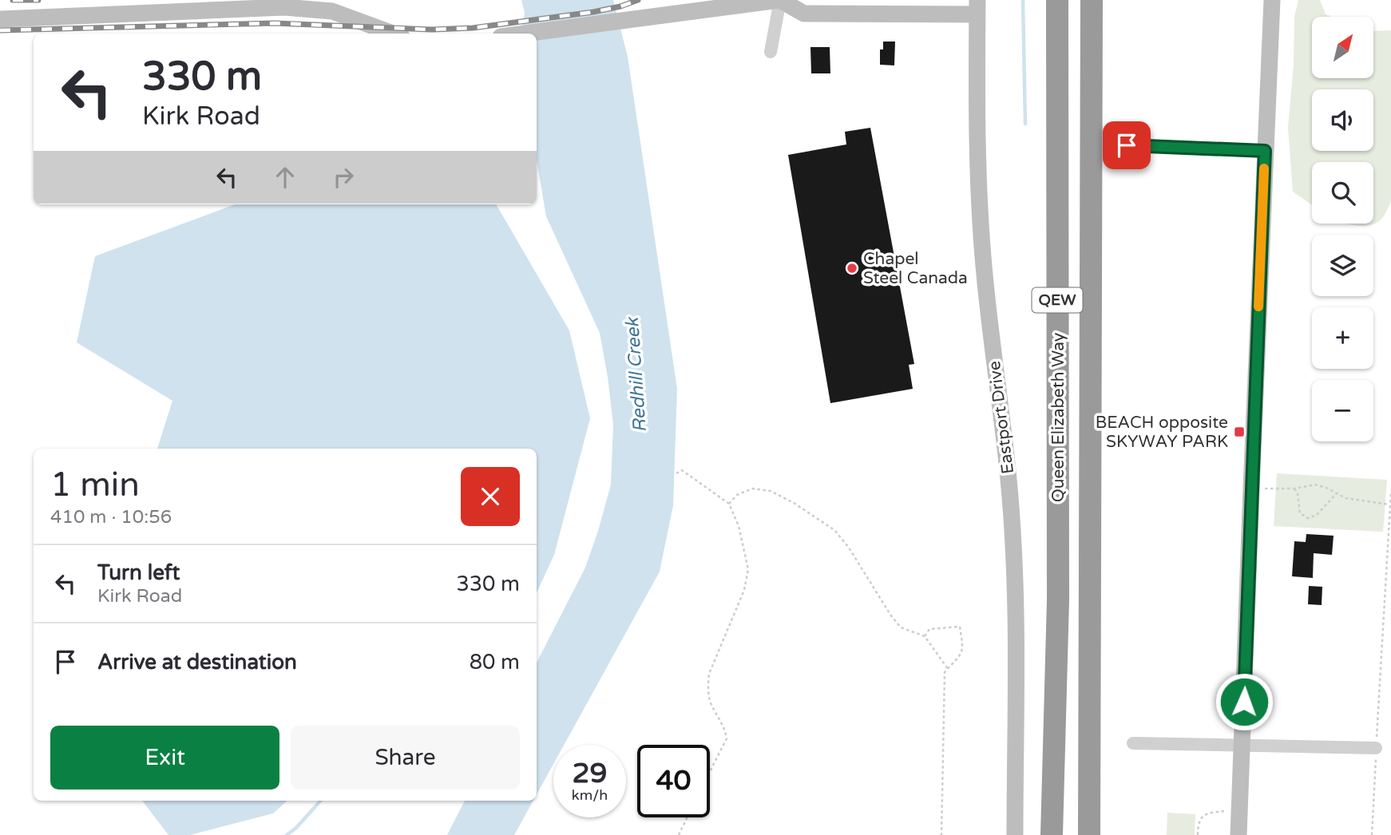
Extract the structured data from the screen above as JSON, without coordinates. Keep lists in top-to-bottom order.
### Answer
{
  "streets": {
    "highway": ["QEW", "Queen Elizabeth Way"],
    "street": ["Eastport Drive"]
  },
  "water": ["Redhill Creek"],
  "places": {
    "other": ["Chapel Steel Canada"],
    "transit": ["BEACH opposite SKYWAY PARK"]
  },
  "north": "top right",
  "page": {
    "map_buttons": ["+", "−"],
    "turn": ["330 m", "Kirk Road"],
    "heading": ["1 min", "410 m · 10:56"],
    "list": [
      {
        "name": "Turn left",
        "note": "Kirk Road",
        "value": "330 m"
      },
      {
        "name": "Arrive at destination",
        "value": "80 m"
      }
    ],
    "buttons": ["Exit", "Share"],
    "speed": "29 km/h",
    "limit": "40"
  }
}
